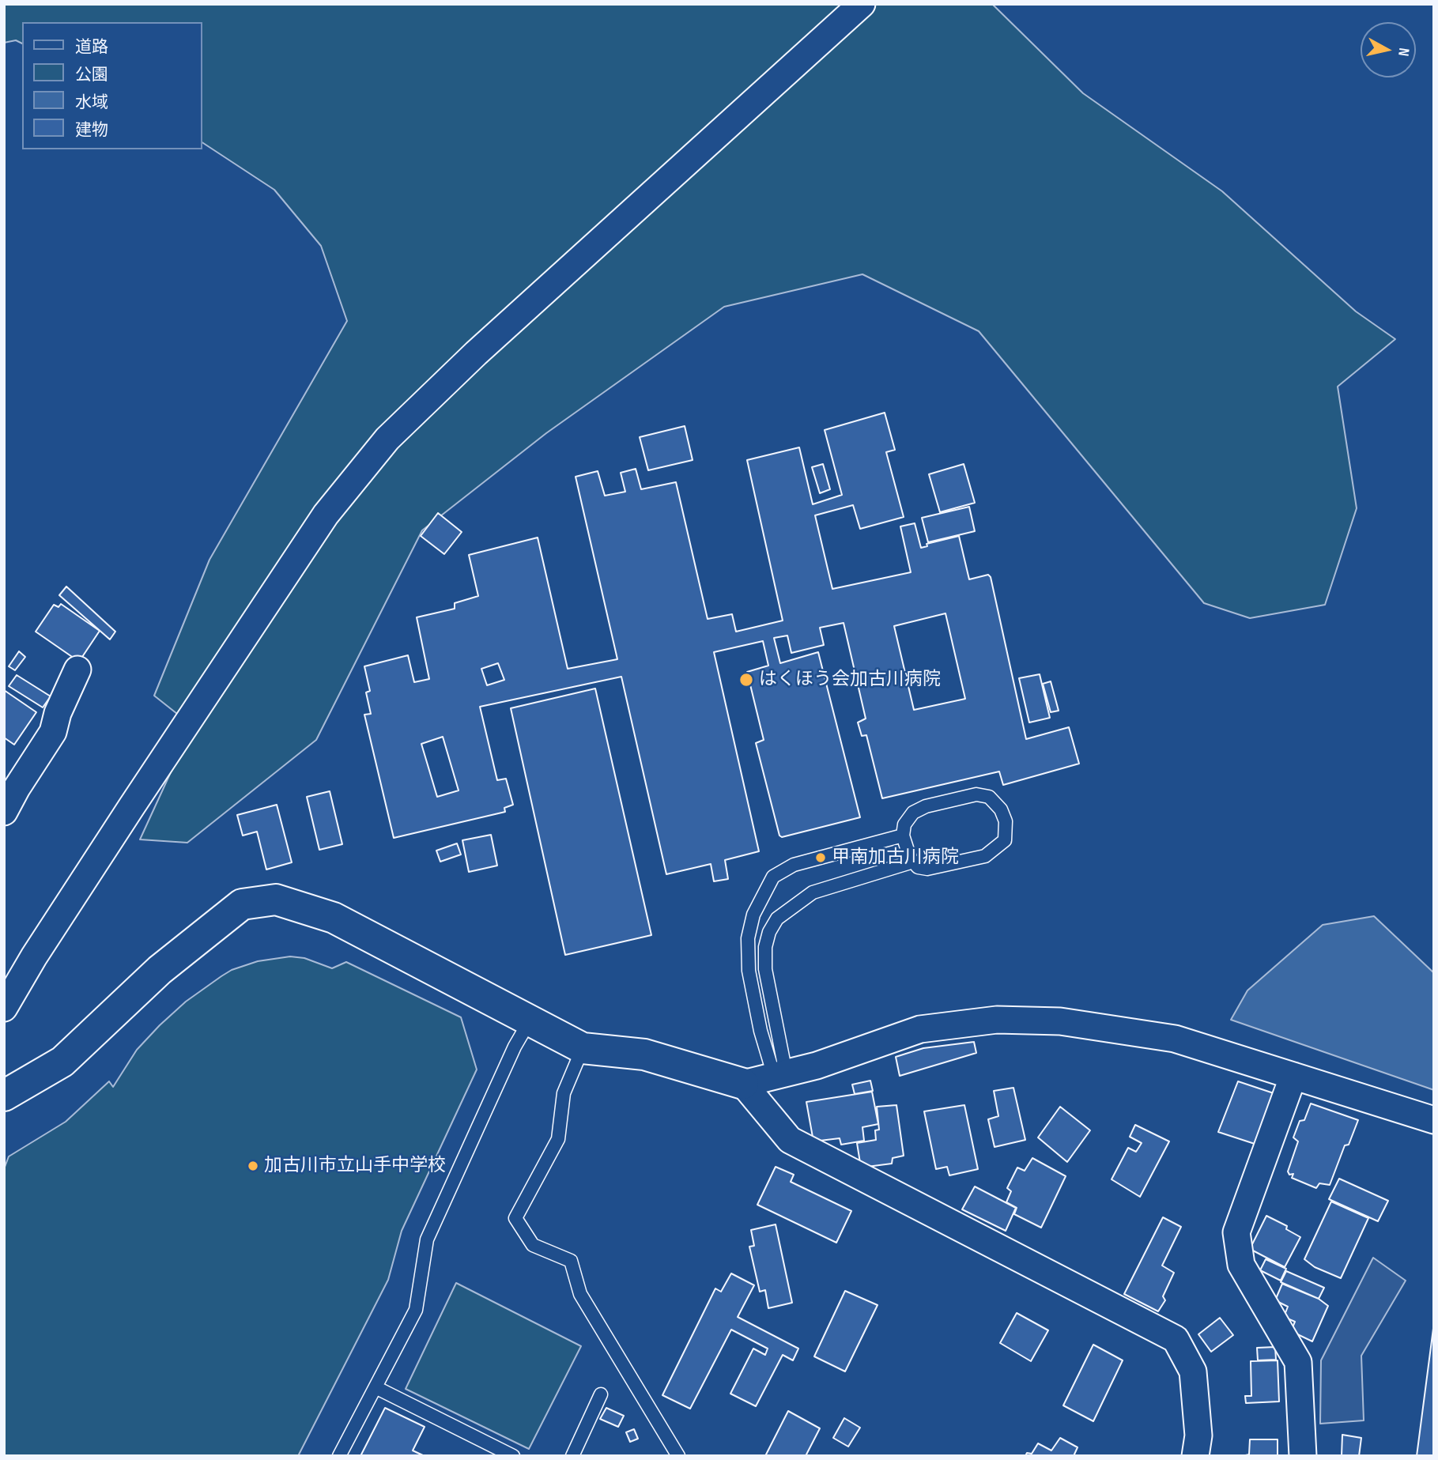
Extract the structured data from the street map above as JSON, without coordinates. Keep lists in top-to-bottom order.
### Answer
{
  "places": ["はくほう会加古川病院", "甲南加古川病院", "加古川市立山手中学校"],
  "legend": [
    "道路",
    "公園",
    "水域",
    "建物"
  ],
  "north": "right"
}
